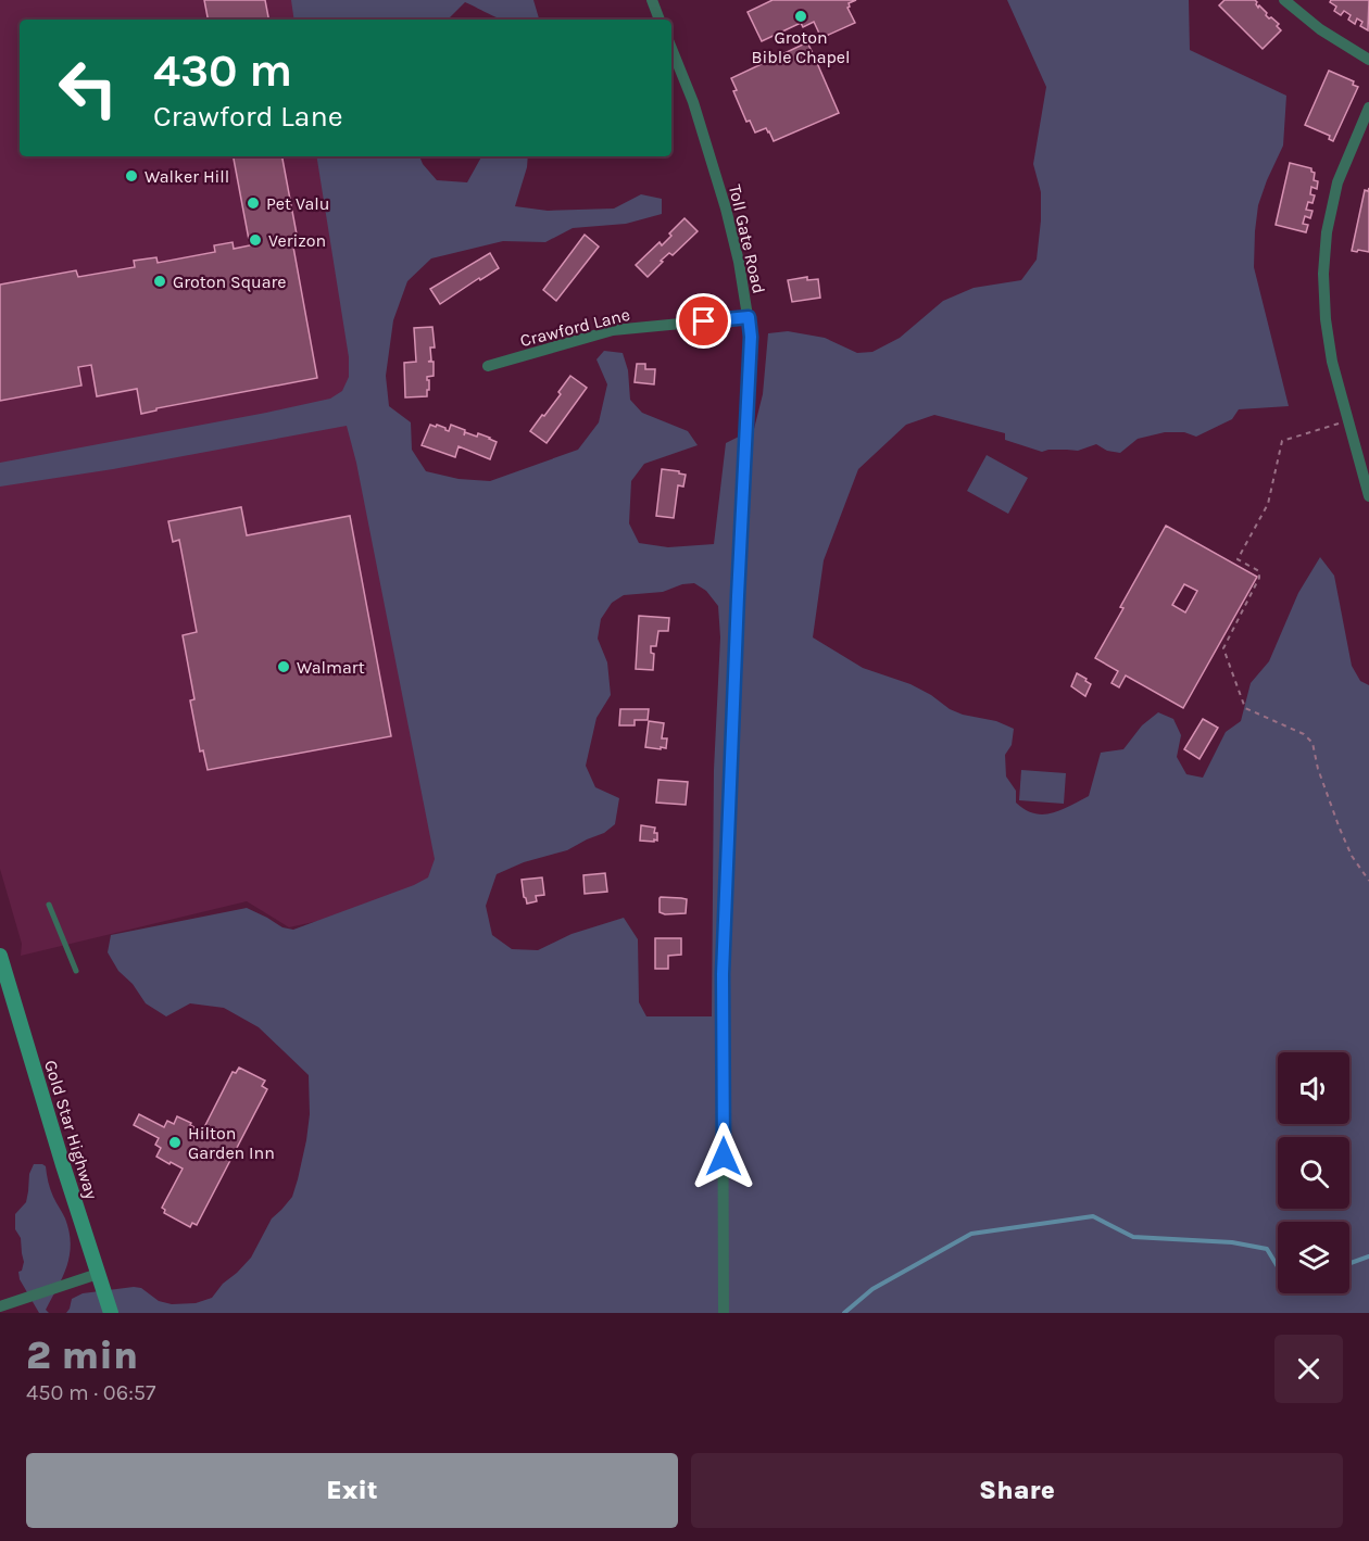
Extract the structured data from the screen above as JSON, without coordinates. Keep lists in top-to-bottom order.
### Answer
{
  "streets": {
    "main road": ["Gold Star Highway"],
    "street": ["Toll Gate Road", "Crawford Lane"]
  },
  "crossings": [
    ["Toll Gate Road", "Crawford Lane"]
  ],
  "places": [
    "Groton Bible Chapel",
    "Walker Hill",
    "Pet Valu",
    "Verizon",
    "Groton Square",
    "Walmart",
    "Hilton Garden Inn"
  ],
  "page": {
    "turn": ["430 m", "Crawford Lane"],
    "heading": ["2 min", "450 m · 06:57"],
    "buttons": ["Exit", "Share"]
  }
}
